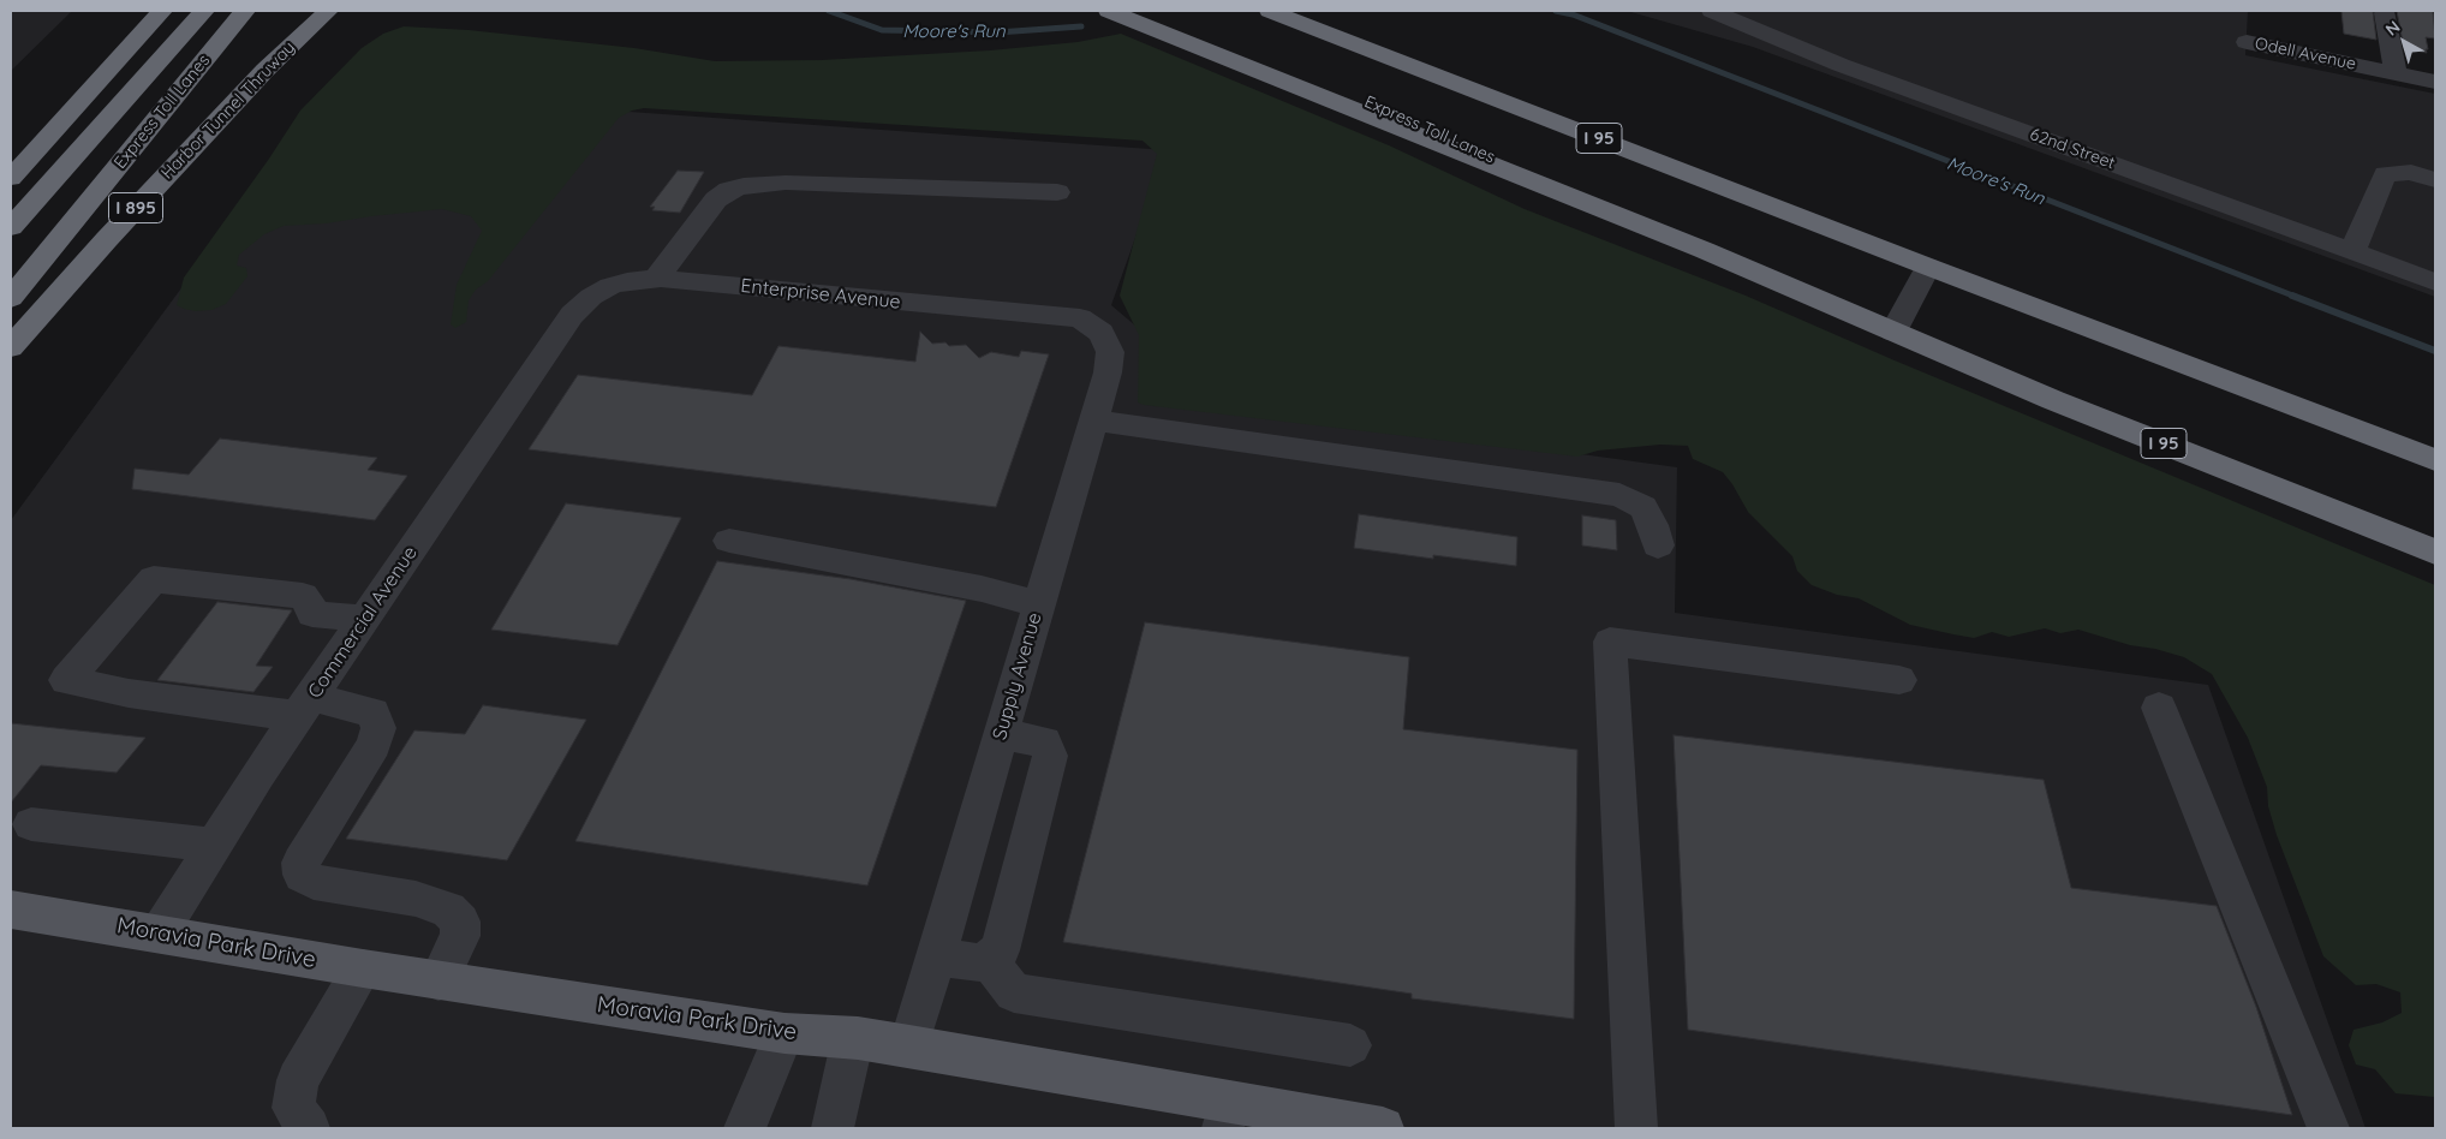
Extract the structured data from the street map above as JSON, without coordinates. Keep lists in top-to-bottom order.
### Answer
{
  "streets": {
    "highway": [
      "Harbor Tunnel Thruway",
      "Express Toll Lanes",
      "I 95",
      "I 895"
    ],
    "main road": ["Moravia Park Drive"],
    "street": [
      "Odell Avenue",
      "62nd Street",
      "Enterprise Avenue",
      "Commercial Avenue",
      "Supply Avenue"
    ]
  },
  "crossings": [
    ["Express Toll Lanes", "I 95"],
    ["Enterprise Avenue", "Commercial Avenue"],
    ["Enterprise Avenue", "Supply Avenue"],
    ["Commercial Avenue", "Moravia Park Drive"],
    ["Supply Avenue", "Moravia Park Drive"]
  ],
  "water": ["Moore's Run"],
  "north": "top left"
}
